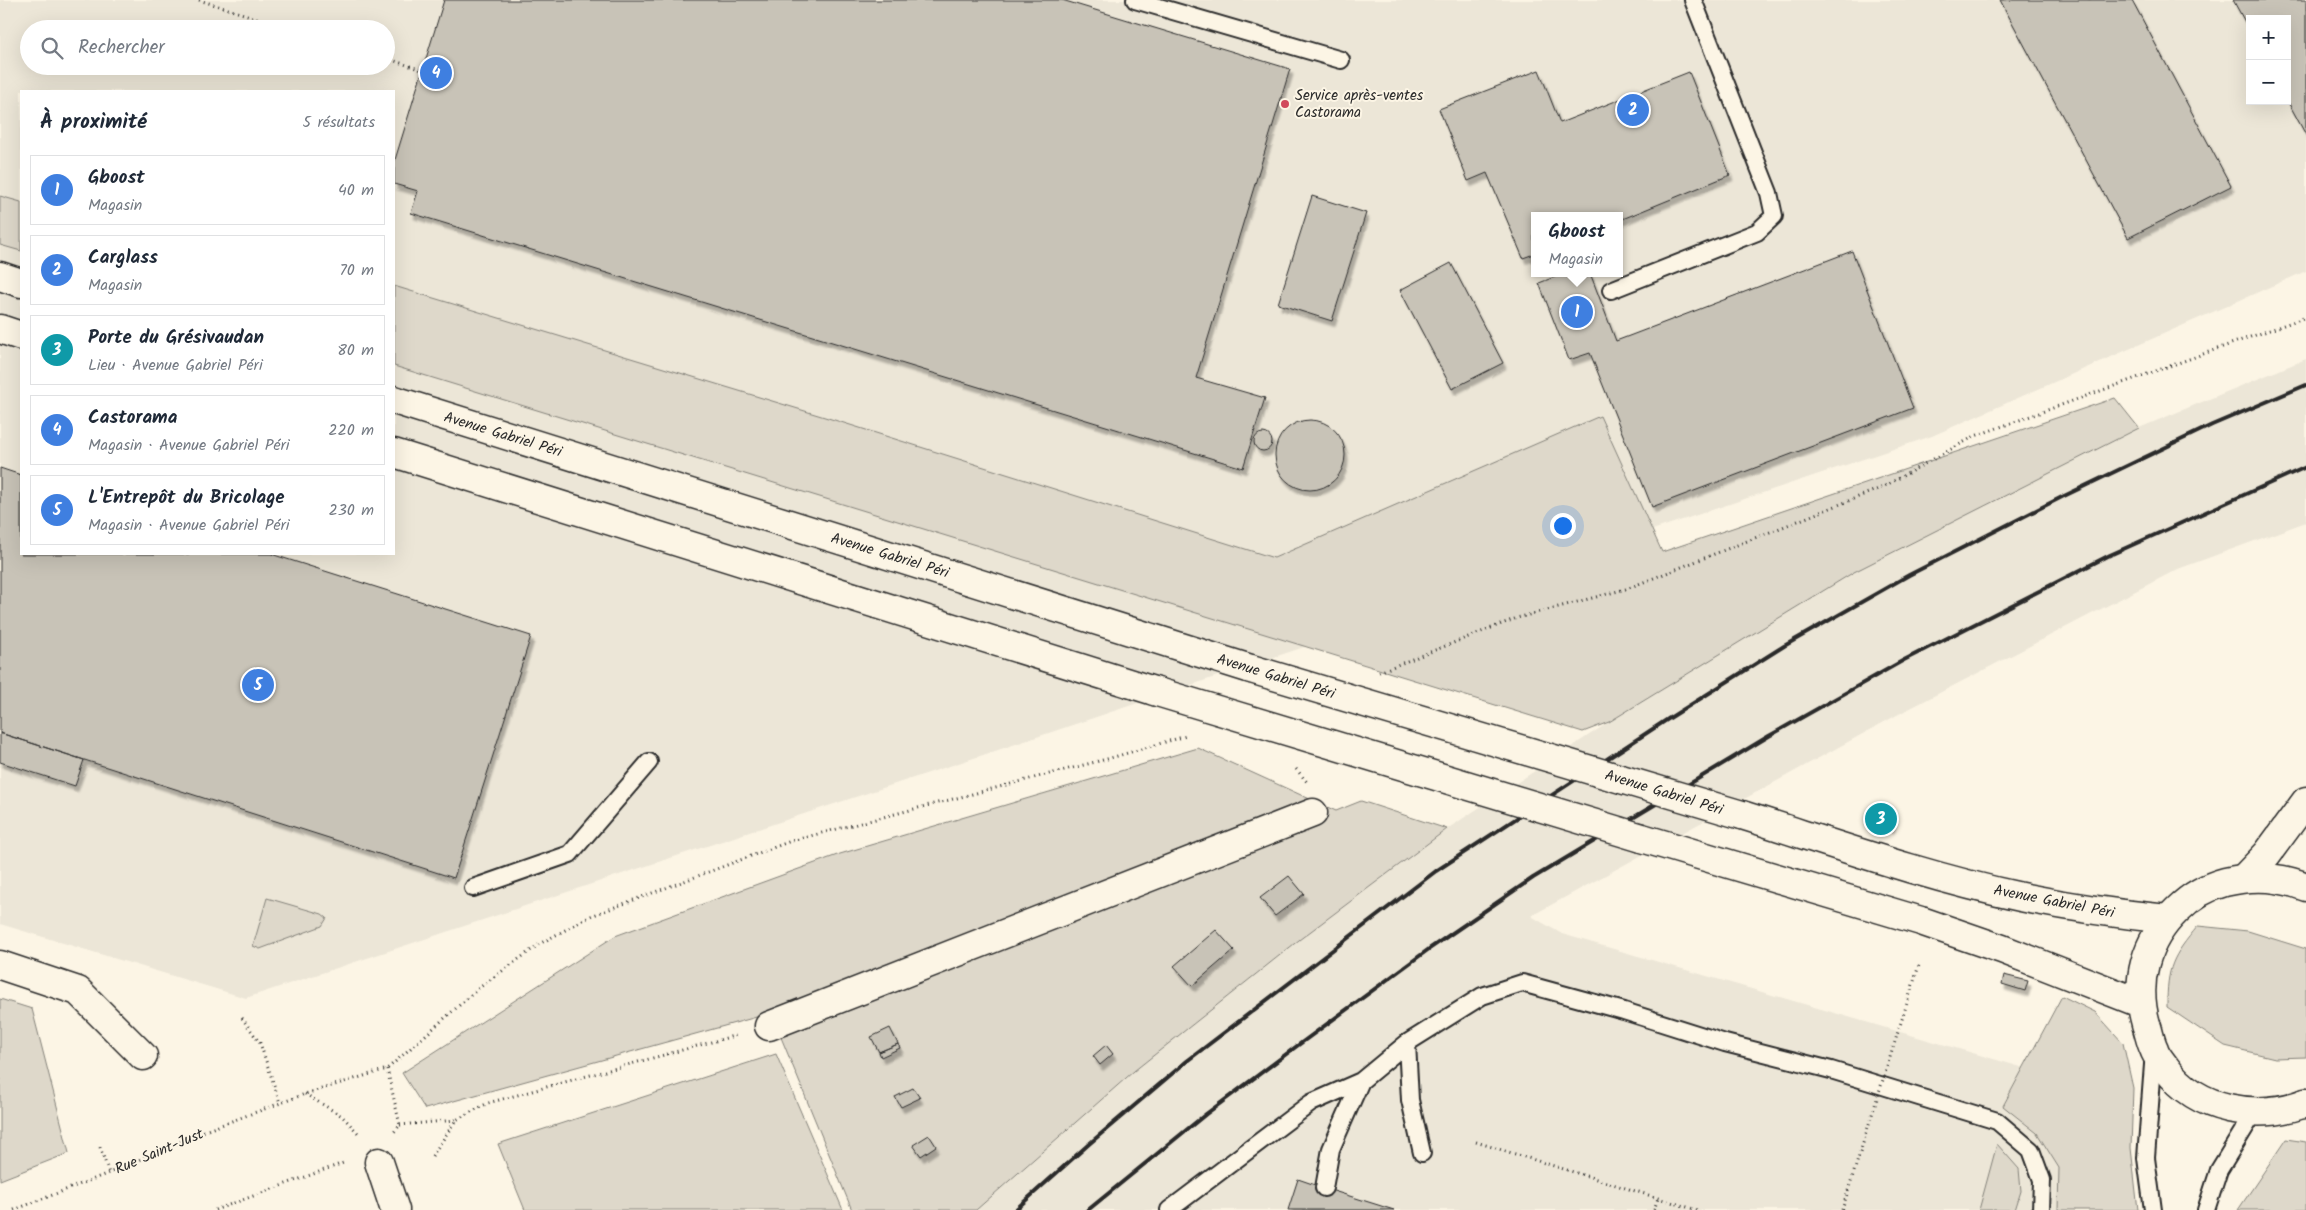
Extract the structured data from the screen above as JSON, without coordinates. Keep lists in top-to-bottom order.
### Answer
{
  "streets": {
    "main road": ["Avenue Gabriel Péri"],
    "path": ["Rue Saint-Just"]
  },
  "places": ["Service après-ventes Castorama"],
  "page": {
    "map_buttons": ["+", "−"],
    "search": "Rechercher",
    "pins": [
      "4",
      "2",
      "1",
      "5",
      "3"
    ],
    "heading": ["À proximité", "5 résultats"],
    "list": [
      {
        "mark": "1",
        "name": "Gboost",
        "note": "Magasin",
        "value": "40 m"
      },
      {
        "mark": "2",
        "name": "Carglass",
        "note": "Magasin",
        "value": "70 m"
      },
      {
        "mark": "3",
        "name": "Porte du Grésivaudan",
        "note": "Lieu · Avenue Gabriel Péri",
        "value": "80 m"
      },
      {
        "mark": "4",
        "name": "Castorama",
        "note": "Magasin · Avenue Gabriel Péri",
        "value": "220 m"
      },
      {
        "mark": "5",
        "name": "L'Entrepôt du Bricolage",
        "note": "Magasin · Avenue Gabriel Péri",
        "value": "230 m"
      }
    ],
    "popup": ["Gboost", "Magasin"]
  }
}
